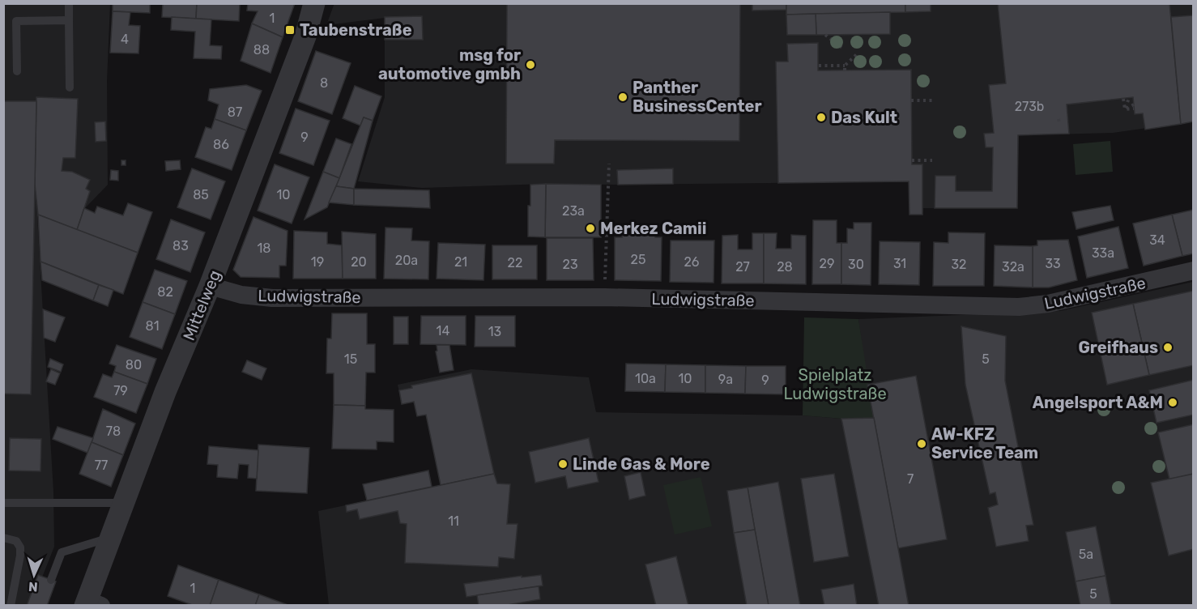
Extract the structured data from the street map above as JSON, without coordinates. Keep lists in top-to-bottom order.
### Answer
{
  "streets": {
    "street": ["Ludwigstraße", "Mittelweg"]
  },
  "crossings": [
    ["Ludwigstraße", "Mittelweg"]
  ],
  "parks": ["Spielplatz Ludwigstraße"],
  "places": {
    "transit": ["Taubenstraße"],
    "other": [
      "msg for automotive gmbh",
      "Panther BusinessCenter",
      "Das Kult",
      "Merkez Camii",
      "Greifhaus",
      "Angelsport A&M",
      "AW-KFZ Service Team",
      "Linde Gas & More"
    ]
  },
  "house_numbers": [
    "1",
    "4",
    "88",
    "8",
    "273b",
    "87",
    "9",
    "86",
    "85",
    "10",
    "23a",
    "34",
    "83",
    "18",
    "33a",
    "25",
    "20a",
    "19",
    "20",
    "21",
    "26",
    "22",
    "29",
    "31",
    "33",
    "23",
    "30",
    "32",
    "27",
    "28",
    "32a",
    "82",
    "81",
    "14",
    "13",
    "15",
    "5",
    "80",
    "10a",
    "10",
    "9a",
    "9",
    "79",
    "78",
    "77",
    "7",
    "11",
    "5a",
    "1",
    "5"
  ],
  "north": "bottom"
}
